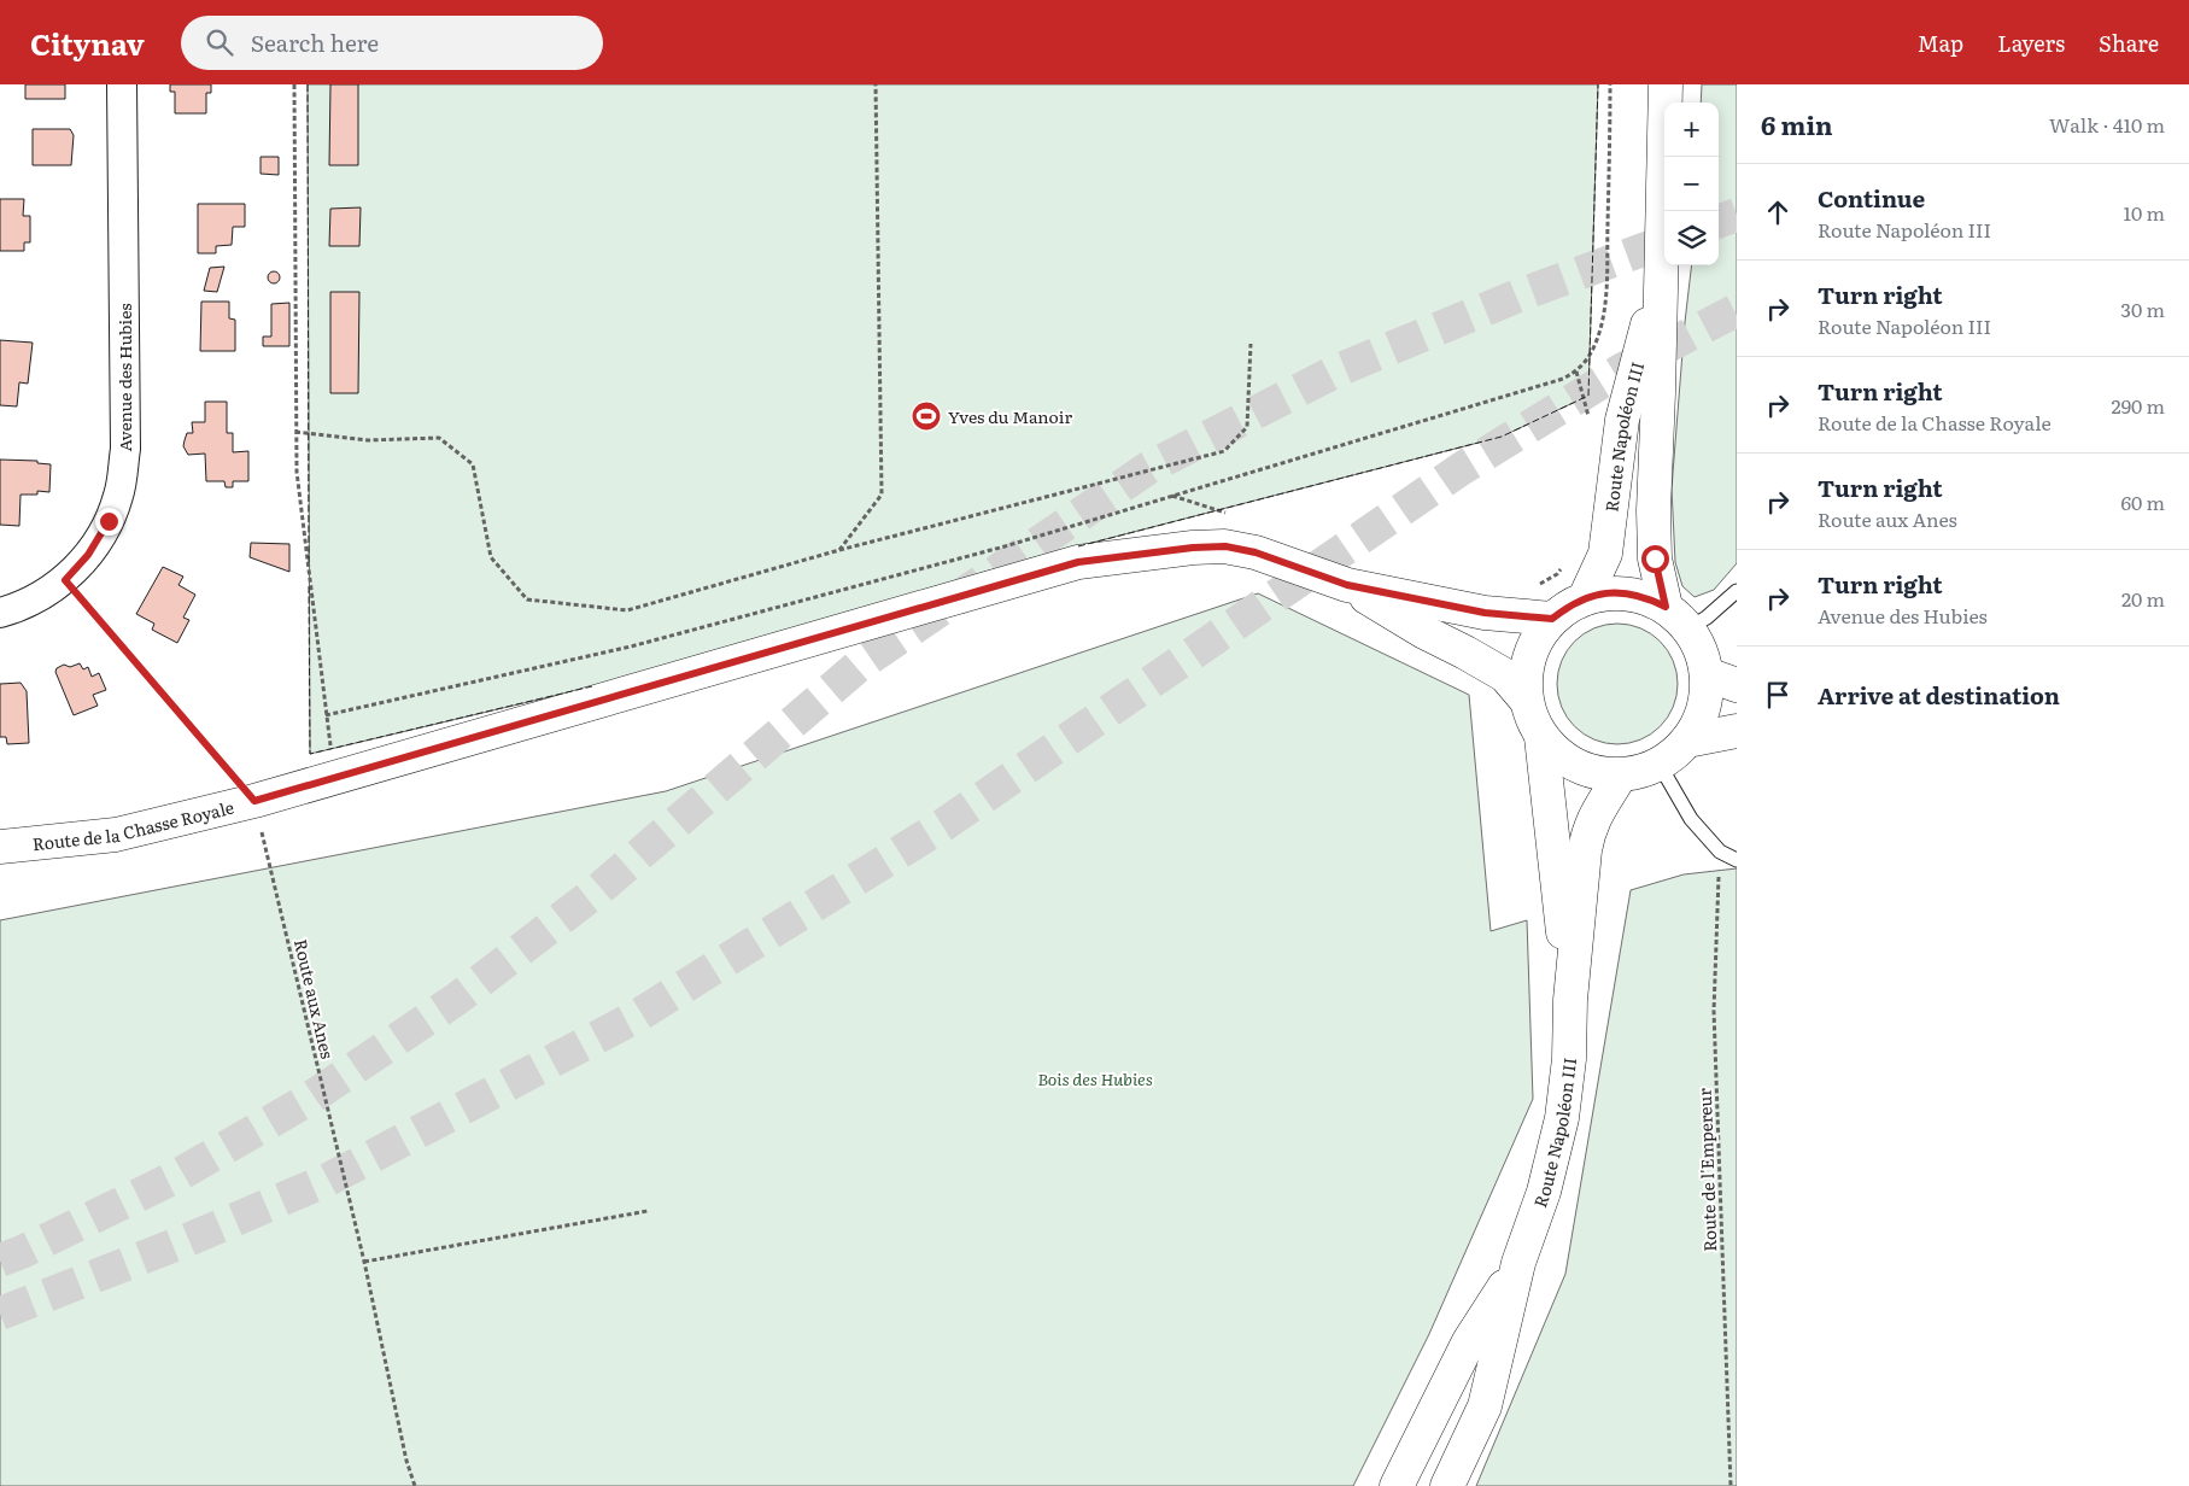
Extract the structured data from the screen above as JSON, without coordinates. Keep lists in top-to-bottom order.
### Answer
{
  "streets": {
    "main road": ["Route Napoléon III", "Route de la Chasse Royale"],
    "street": ["Avenue des Hubies"],
    "path": ["Route aux Anes", "Route de l'Empereur"]
  },
  "crossings": [
    ["Avenue des Hubies", "Route aux Anes"],
    ["Route Napoléon III", "Route de la Chasse Royale"],
    ["Route de la Chasse Royale", "Route aux Anes"]
  ],
  "parks": ["Bois des Hubies"],
  "places": {
    "sports": ["Yves du Manoir"]
  },
  "page": {
    "header": "Citynav",
    "search": "Search here",
    "nav": ["Map", "Layers", "Share"],
    "heading": ["6 min", "Walk · 410 m"],
    "map_buttons": ["+", "−"],
    "list": [
      ["Continue", "Route Napoléon III", "10 m"],
      ["Turn right", "Route Napoléon III", "30 m"],
      ["Turn right", "Route de la Chasse Royale", "290 m"],
      ["Turn right", "Route aux Anes", "60 m"],
      ["Turn right", "Avenue des Hubies", "20 m"],
      "Arrive at destination"
    ]
  }
}
